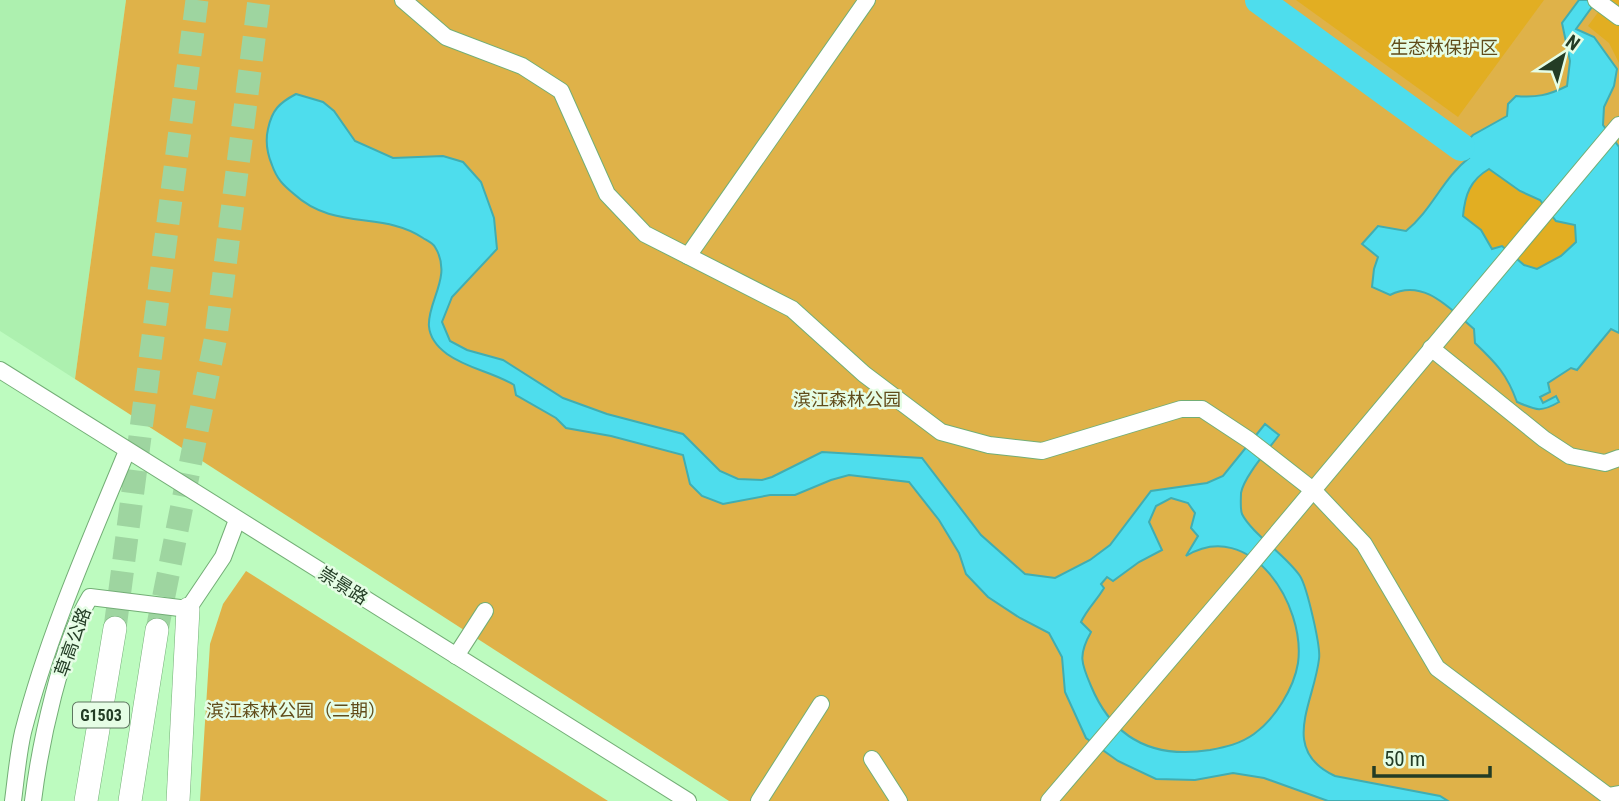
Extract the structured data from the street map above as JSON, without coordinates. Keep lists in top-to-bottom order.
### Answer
{
  "streets": {
    "highway": ["G1503"],
    "street": ["崇景路", "草高公路"]
  },
  "crossings": [
    ["崇景路", "草高公路"]
  ],
  "parks": ["生态林保护区", "滨江森林公园", "滨江森林公园（二期）"],
  "scale_bar": "50 m",
  "north": "top right"
}
